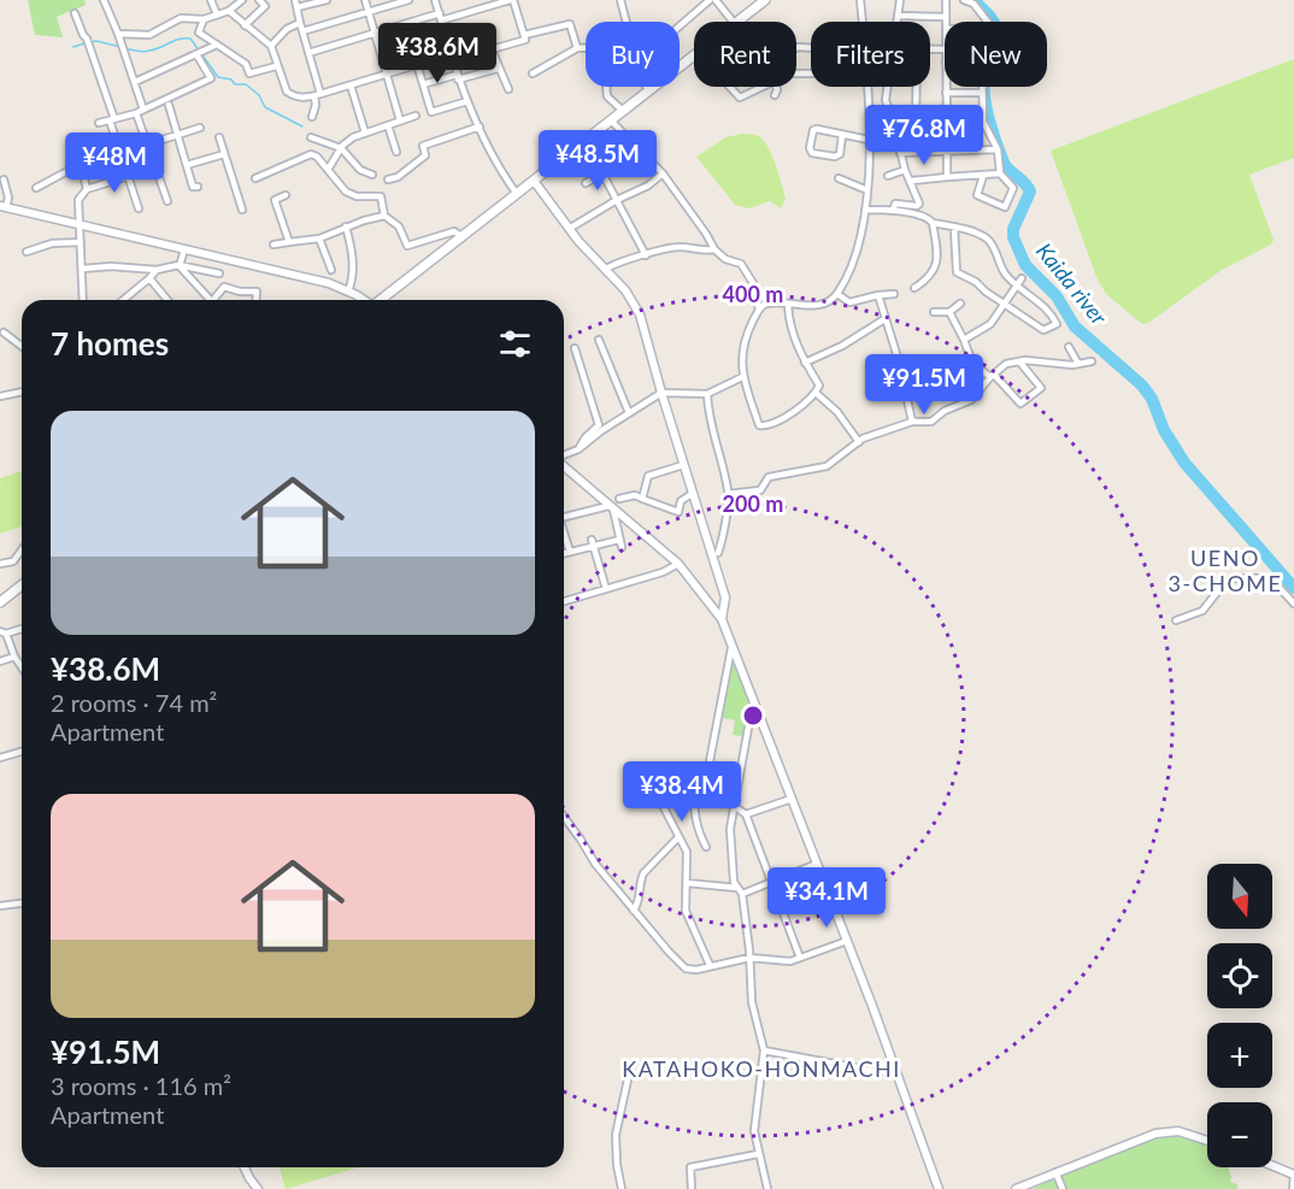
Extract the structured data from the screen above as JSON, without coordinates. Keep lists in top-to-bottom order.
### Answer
{
  "districts": ["UENO 3-CHOME", "KATAHOKO-HONMACHI"],
  "water": ["Kaida river"],
  "north": "bottom",
  "page": {
    "chip": [
      "Buy",
      "Rent",
      "Filters",
      "New"
    ],
    "price": [
      "¥38.6M",
      "¥76.8M",
      "¥48.5M",
      "¥48M",
      "¥91.5M",
      "¥38.4M",
      "¥34.1M"
    ],
    "heading": "7 homes",
    "list": [
      {
        "name": "¥38.6M",
        "note": "2 rooms · 74 m² · Apartment"
      },
      {
        "name": "¥91.5M",
        "note": "3 rooms · 116 m² · Apartment"
      }
    ],
    "map_buttons": ["+", "−"]
  },
  "rings": ["400 m", "200 m"]
}
